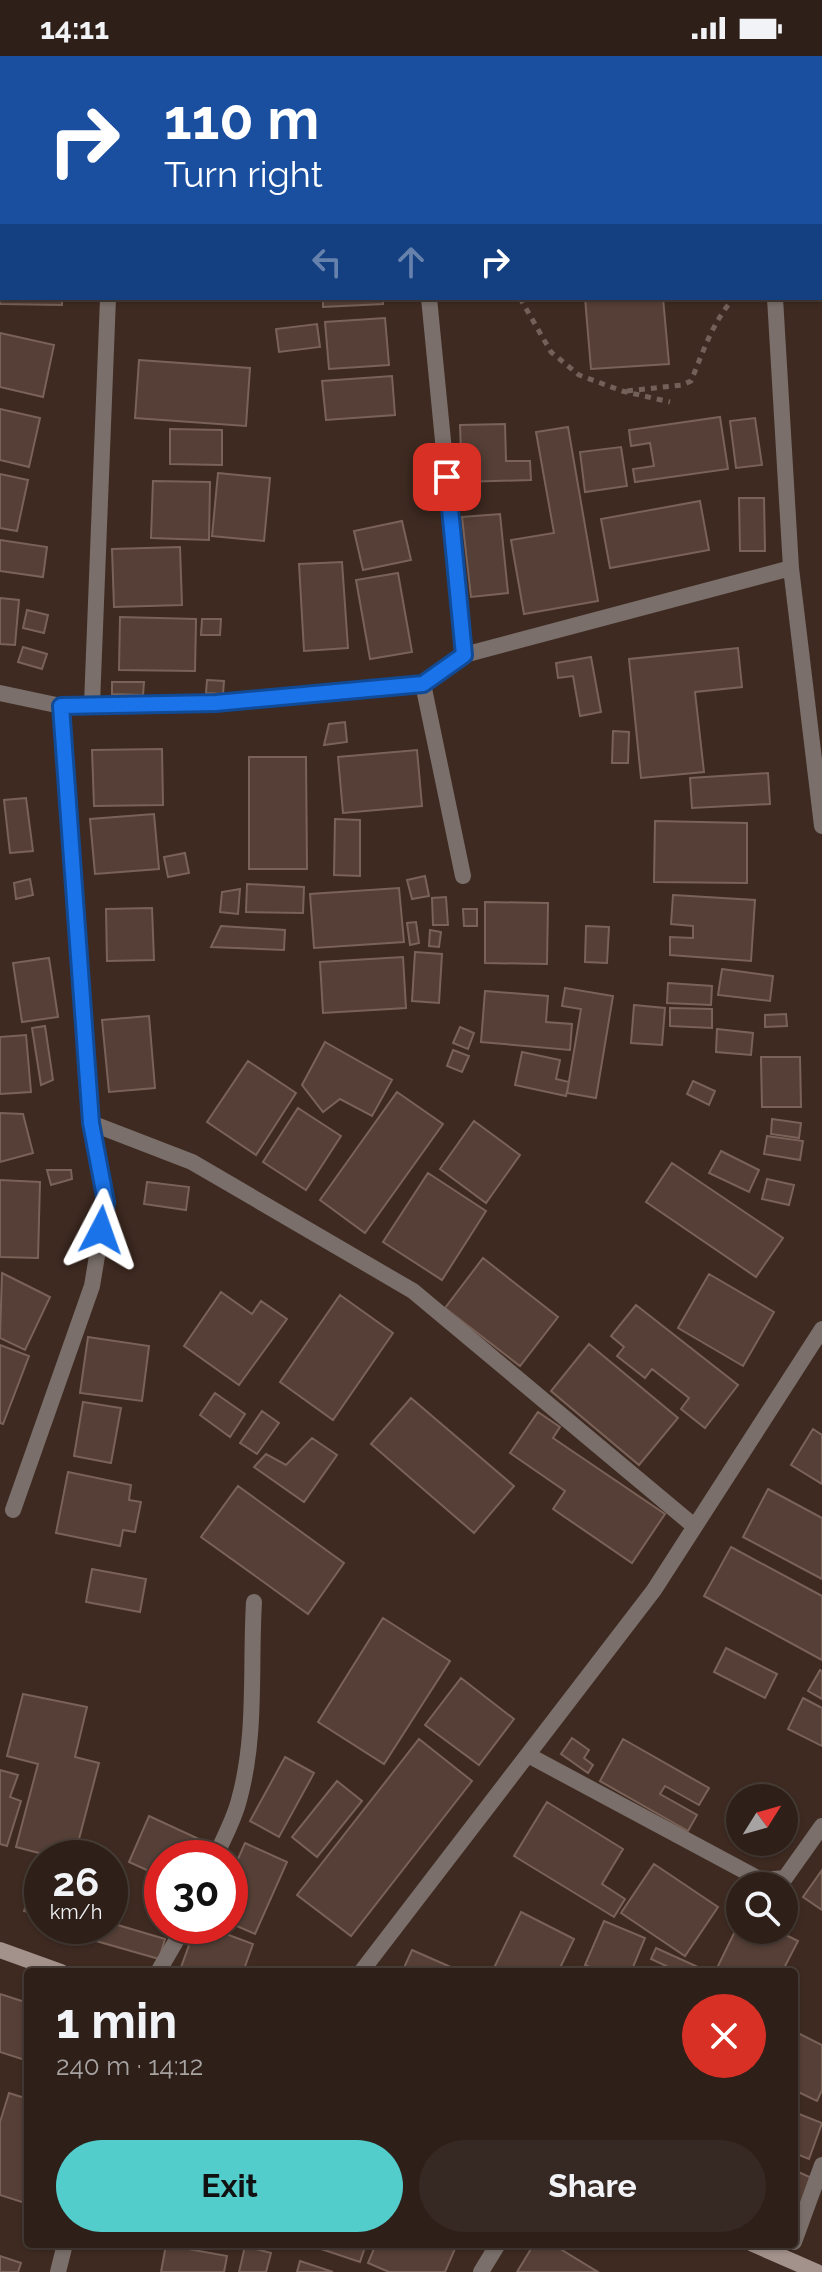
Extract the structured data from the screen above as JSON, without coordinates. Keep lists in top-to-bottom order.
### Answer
{
  "north": "top right",
  "page": {
    "status": "14:11",
    "turn": ["110 m", "Turn right"],
    "speed": "26 km/h",
    "limit": "30",
    "heading": ["1 min", "240 m · 14:12"],
    "buttons": ["Exit", "Share"]
  }
}
